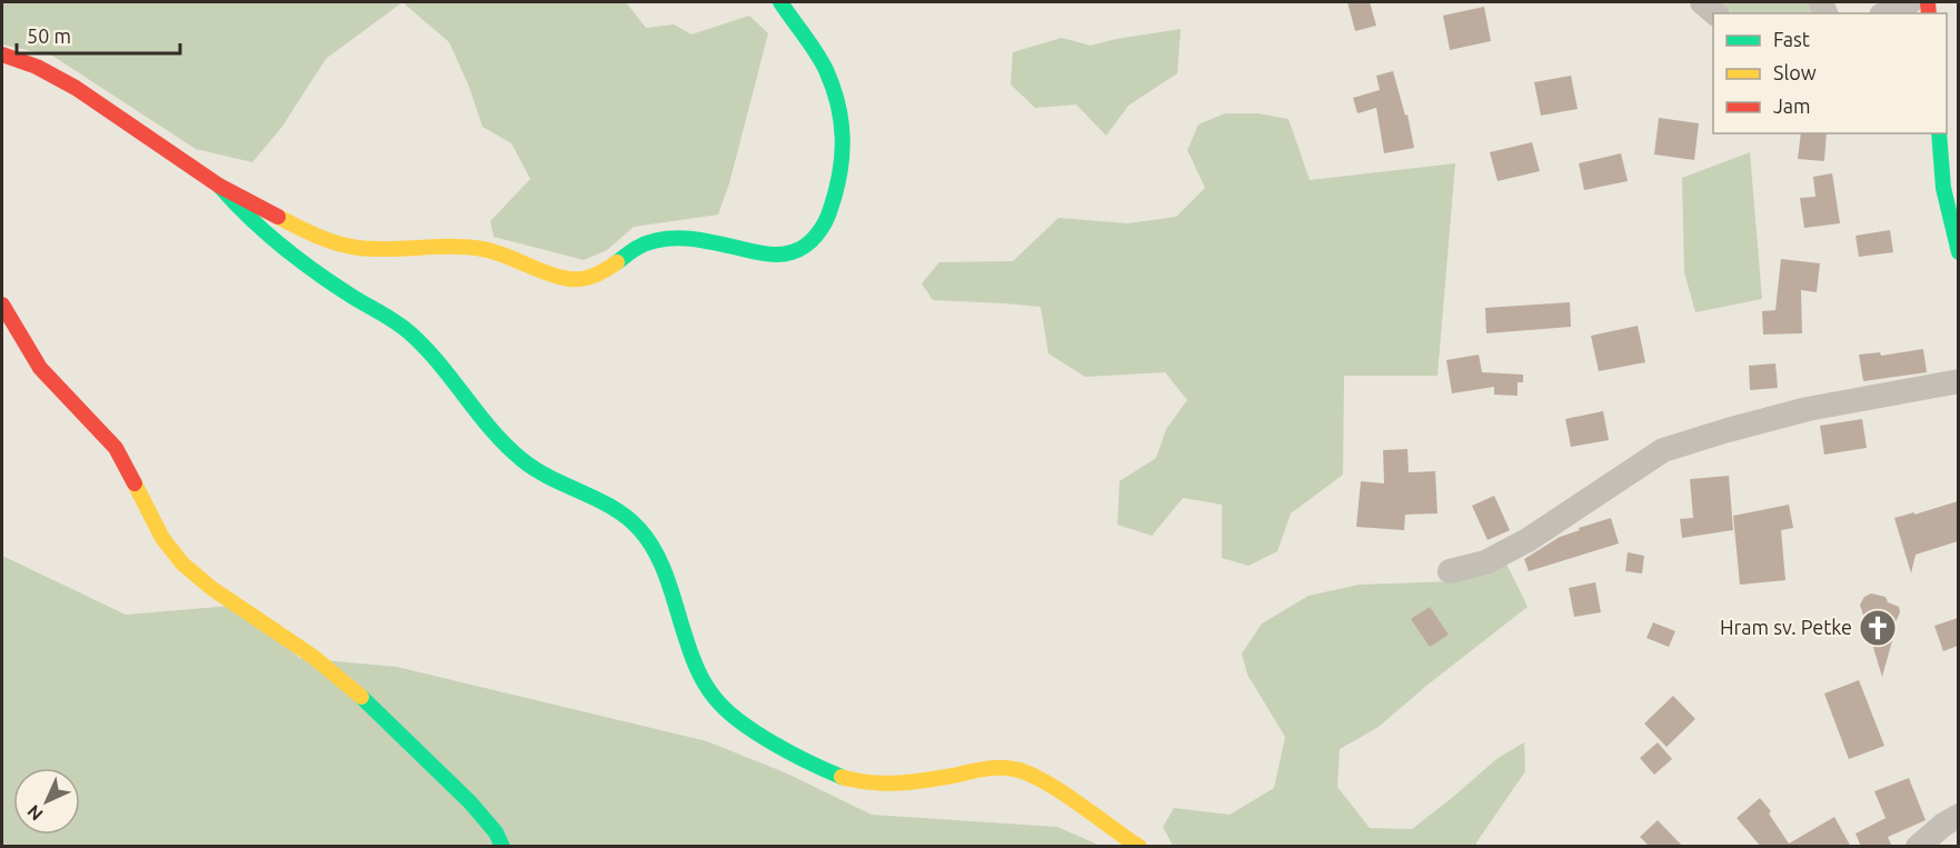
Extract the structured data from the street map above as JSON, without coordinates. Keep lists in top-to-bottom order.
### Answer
{
  "places": {
    "church": ["Hram sv. Petke"]
  },
  "legend": ["Fast", "Slow", "Jam"],
  "scale_bar": "50 m",
  "north": "bottom left"
}
